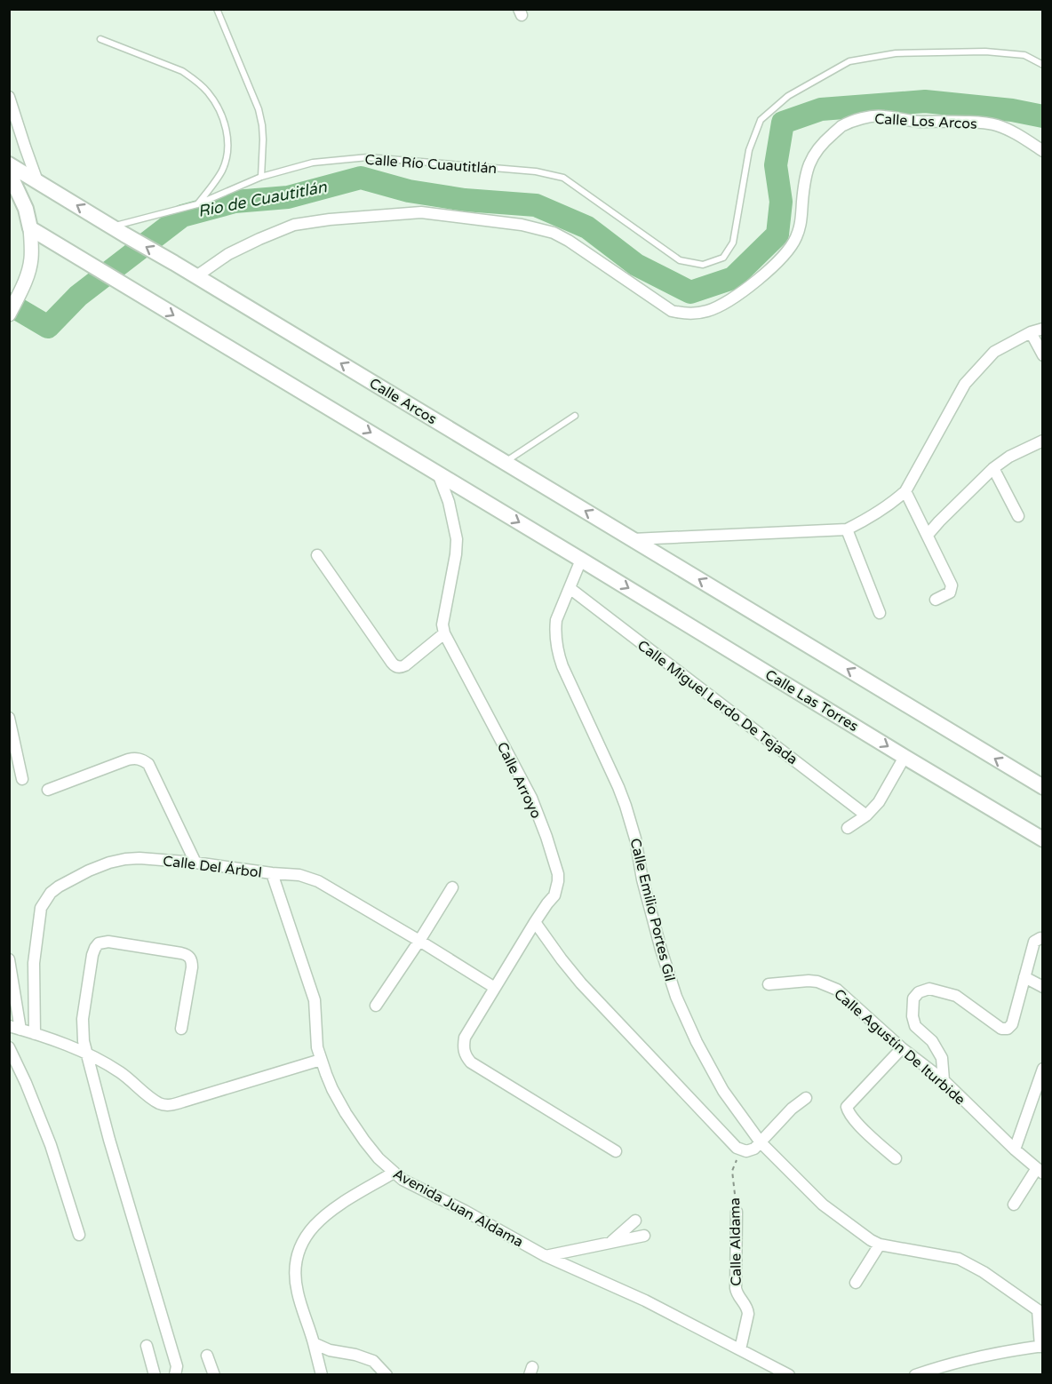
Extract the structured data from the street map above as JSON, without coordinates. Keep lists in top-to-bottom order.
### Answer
{
  "streets": {
    "main road": ["Calle Arcos", "Calle Las Torres"],
    "street": [
      "Calle Los Arcos",
      "Calle Miguel Lerdo De Tejada",
      "Calle Arroyo",
      "Calle Del Árbol",
      "Calle Emilio Portes Gil",
      "Calle Agustín De Iturbide",
      "Avenida Juan Aldama",
      "Calle Aldama"
    ],
    "lane": ["Calle Río Cuautitlán"]
  },
  "crossings": [
    ["Calle Los Arcos", "Calle Arcos"],
    ["Calle Río Cuautitlán", "Calle Arcos"],
    ["Calle Las Torres", "Calle Emilio Portes Gil"],
    ["Calle Miguel Lerdo De Tejada", "Calle Emilio Portes Gil"],
    ["Calle Arroyo", "Calle Del Árbol"],
    ["Calle Del Árbol", "Avenida Juan Aldama"],
    ["Avenida Juan Aldama", "Calle Aldama"]
  ],
  "water": ["Rio de Cuautitlán"]
}
